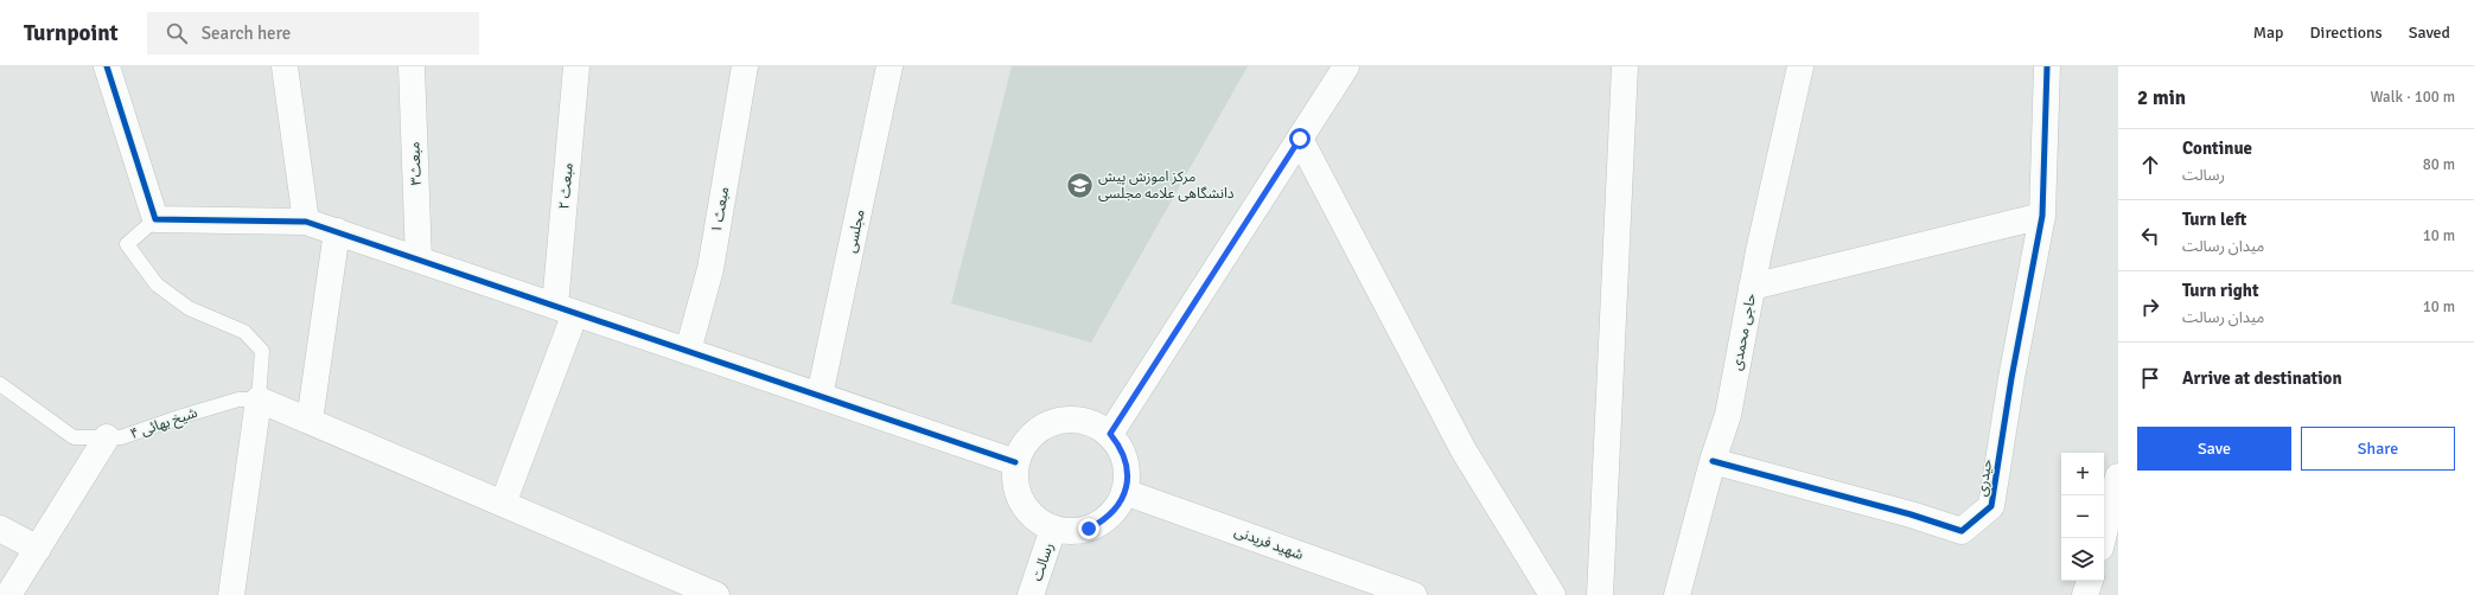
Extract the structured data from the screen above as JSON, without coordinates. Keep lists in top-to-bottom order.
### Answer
{
  "streets": {
    "street": [
      "مبعث۳",
      "مبعث ۲",
      "مبعث ۱",
      "مجلسی",
      "حاجی محمدی",
      "حیدری",
      "شهید فریدنی",
      "رسالت"
    ],
    "lane": ["شیخ بهائی ۴"]
  },
  "crossings": [
    ["حاجی محمدی", "حیدری"],
    ["شهید فریدنی", "رسالت"]
  ],
  "places": {
    "school or university": ["مرکز اموزش پیش دانشگاهی علامه مجلسی"]
  },
  "page": {
    "header": "Turnpoint",
    "search": "Search here",
    "nav": ["Map", "Directions", "Saved"],
    "heading": ["2 min", "Walk · 100 m"],
    "list": [
      ["Continue", "رسالت", "80 m"],
      ["Turn left", "میدان رسالت", "10 m"],
      ["Turn right", "میدان رسالت", "10 m"],
      "Arrive at destination"
    ],
    "buttons": ["Save", "Share"],
    "map_buttons": ["+", "−"]
  }
}
